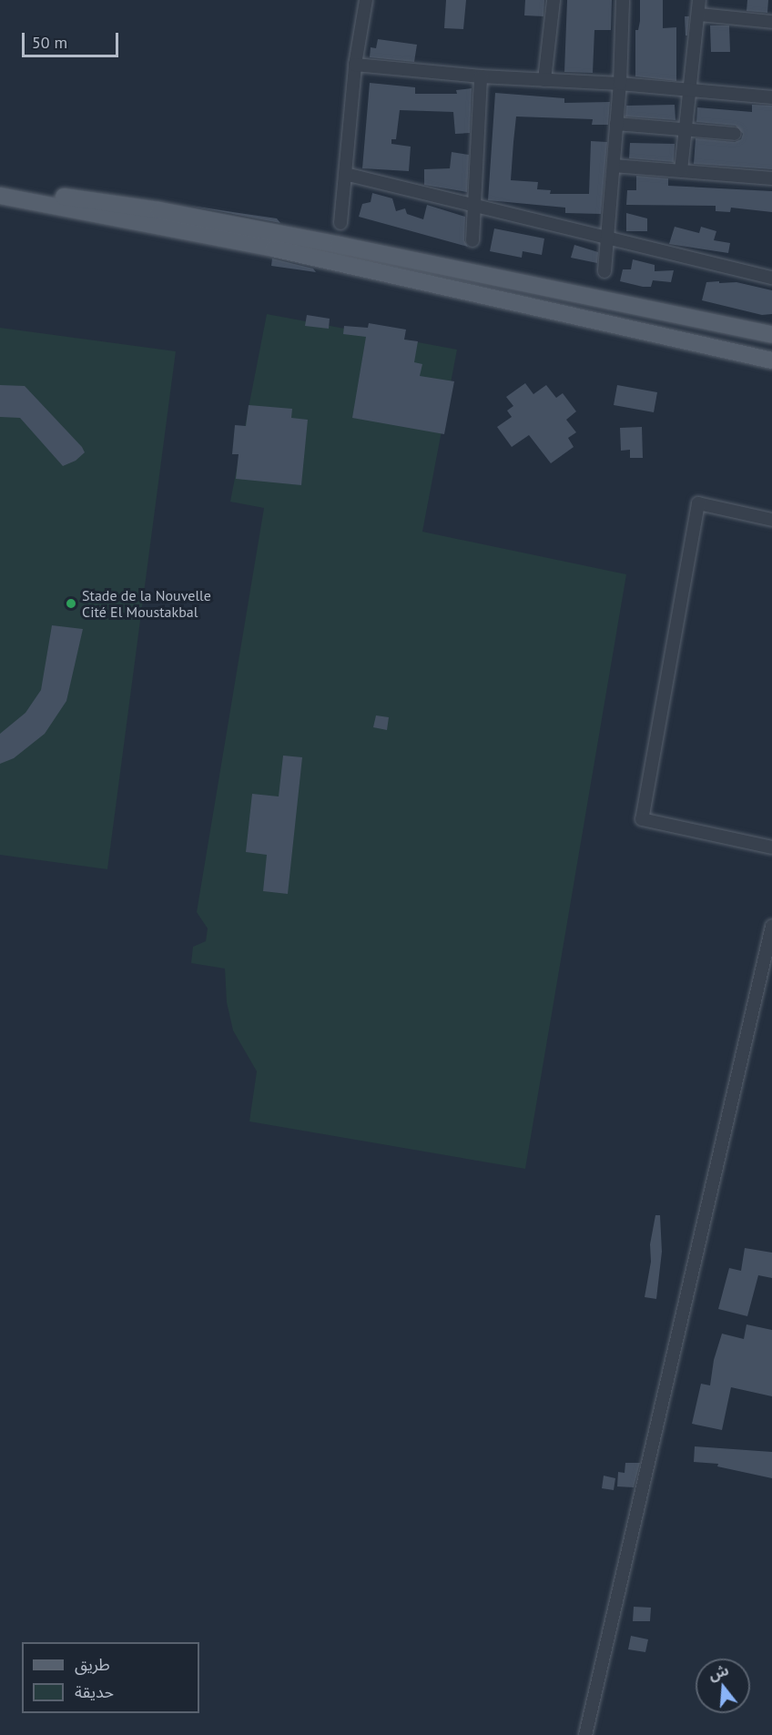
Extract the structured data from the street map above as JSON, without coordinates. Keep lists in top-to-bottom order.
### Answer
{
  "places": ["Stade de la Nouvelle Cité El Moustakbal"],
  "legend": ["طريق", "حديقة"],
  "scale_bar": "50 m",
  "north": "top"
}
